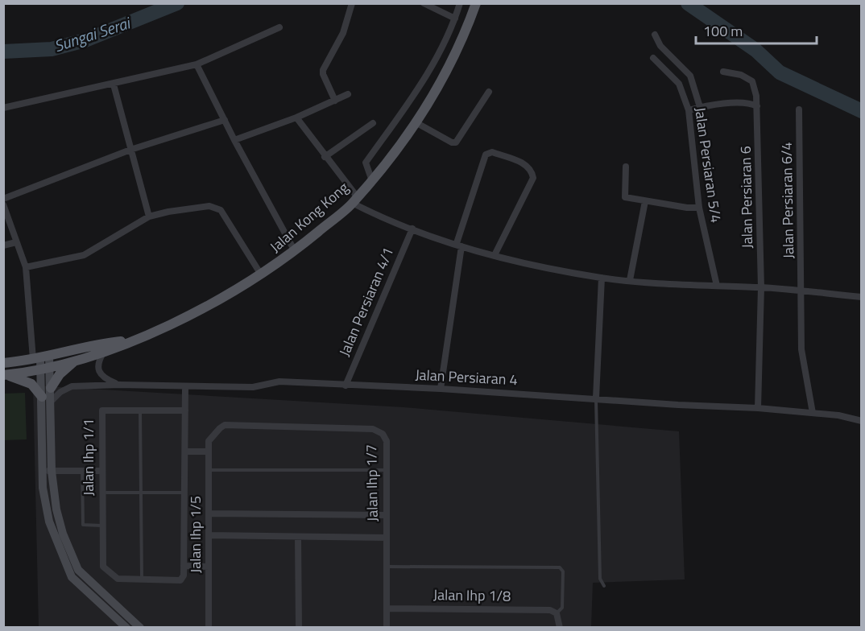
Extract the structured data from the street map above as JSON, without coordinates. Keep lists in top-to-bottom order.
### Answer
{
  "streets": {
    "main road": ["Jalan Kong Kong"],
    "street": [
      "Jalan Persiaran 5/4",
      "Jalan Persiaran 6",
      "Jalan Persiaran 6/4",
      "Jalan Persiaran 4/1",
      "Jalan Persiaran 4",
      "Jalan Ihp 1/1",
      "Jalan Ihp 1/7",
      "Jalan Ihp 1/5",
      "Jalan Ihp 1/8"
    ]
  },
  "crossings": [
    ["Jalan Persiaran 6", "Jalan Persiaran 4"],
    ["Jalan Persiaran 6/4", "Jalan Persiaran 4"],
    ["Jalan Persiaran 4/1", "Jalan Persiaran 4"],
    ["Jalan Ihp 1/7", "Jalan Ihp 1/5"],
    ["Jalan Ihp 1/7", "Jalan Ihp 1/8"]
  ],
  "water": ["Sungai Serai"],
  "scale_bar": "100 m"
}
